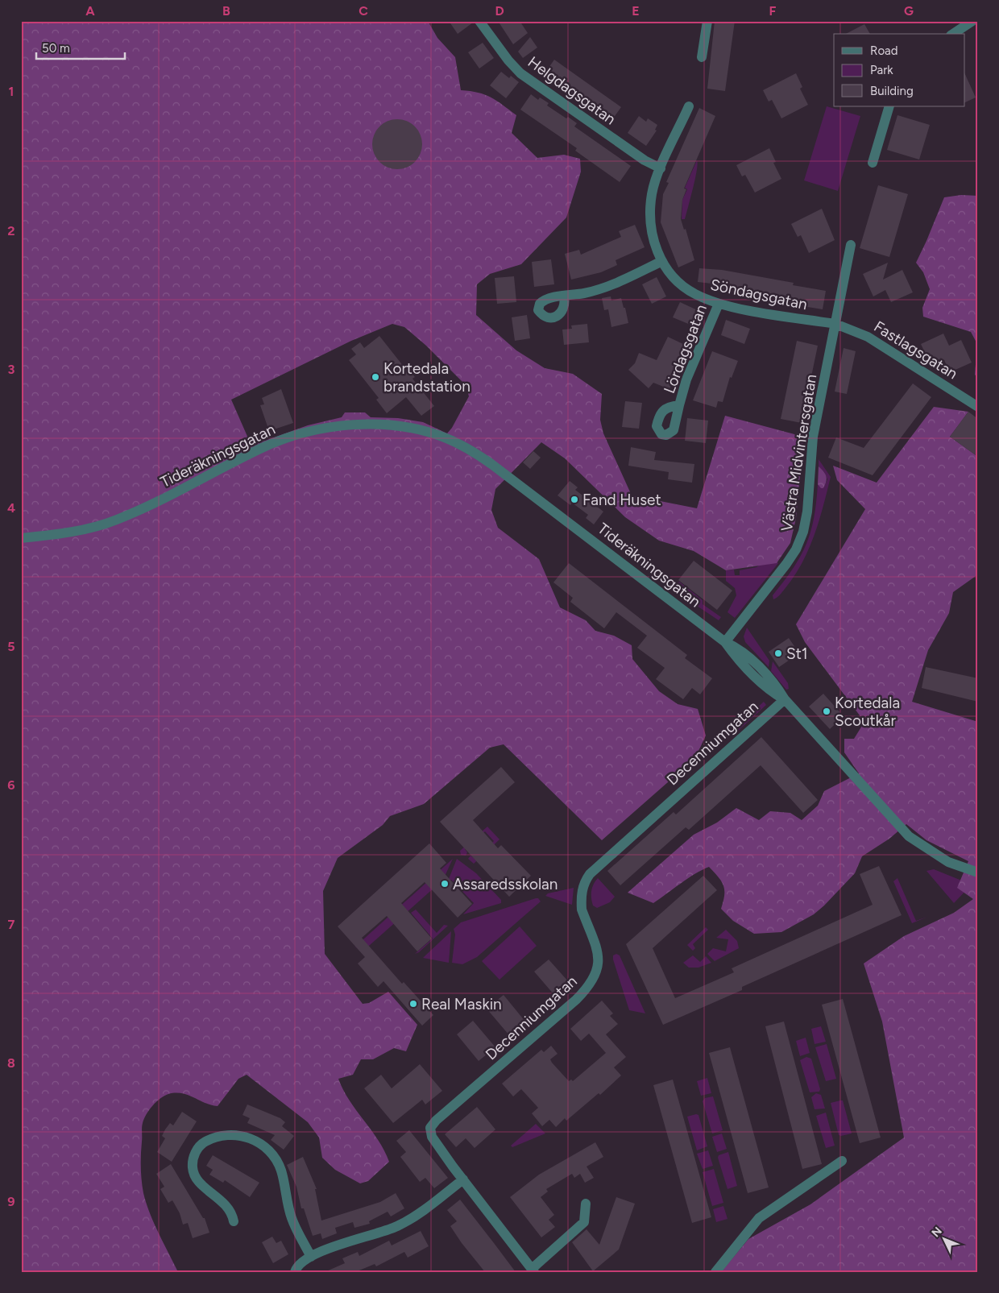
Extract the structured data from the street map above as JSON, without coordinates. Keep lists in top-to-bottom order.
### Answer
{
  "streets": {
    "street": [
      "Helgdagsgatan",
      "Söndagsgatan",
      "Lördagsgatan",
      "Fastlagsgatan",
      "Västra Midvintersgatan",
      "Tideräkningsgatan",
      "Decenniumgatan"
    ]
  },
  "crossings": [
    ["Helgdagsgatan", "Söndagsgatan"],
    ["Söndagsgatan", "Lördagsgatan"],
    ["Söndagsgatan", "Fastlagsgatan"],
    ["Söndagsgatan", "Västra Midvintersgatan"],
    ["Fastlagsgatan", "Västra Midvintersgatan"],
    ["Västra Midvintersgatan", "Tideräkningsgatan"],
    ["Tideräkningsgatan", "Decenniumgatan"]
  ],
  "places": [
    "Kortedala brandstation",
    "Fand Huset",
    "St1",
    "Kortedala Scoutkår",
    "Assaredsskolan",
    "Real Maskin"
  ],
  "legend": ["Road", "Park", "Building"],
  "scale_bar": "50 m",
  "north": "top left",
  "grid": {
    "columns": [
      "A",
      "B",
      "C",
      "D",
      "E",
      "F",
      "G"
    ],
    "rows": [
      "1",
      "2",
      "3",
      "4",
      "5",
      "6",
      "7",
      "8",
      "9"
    ]
  }
}
